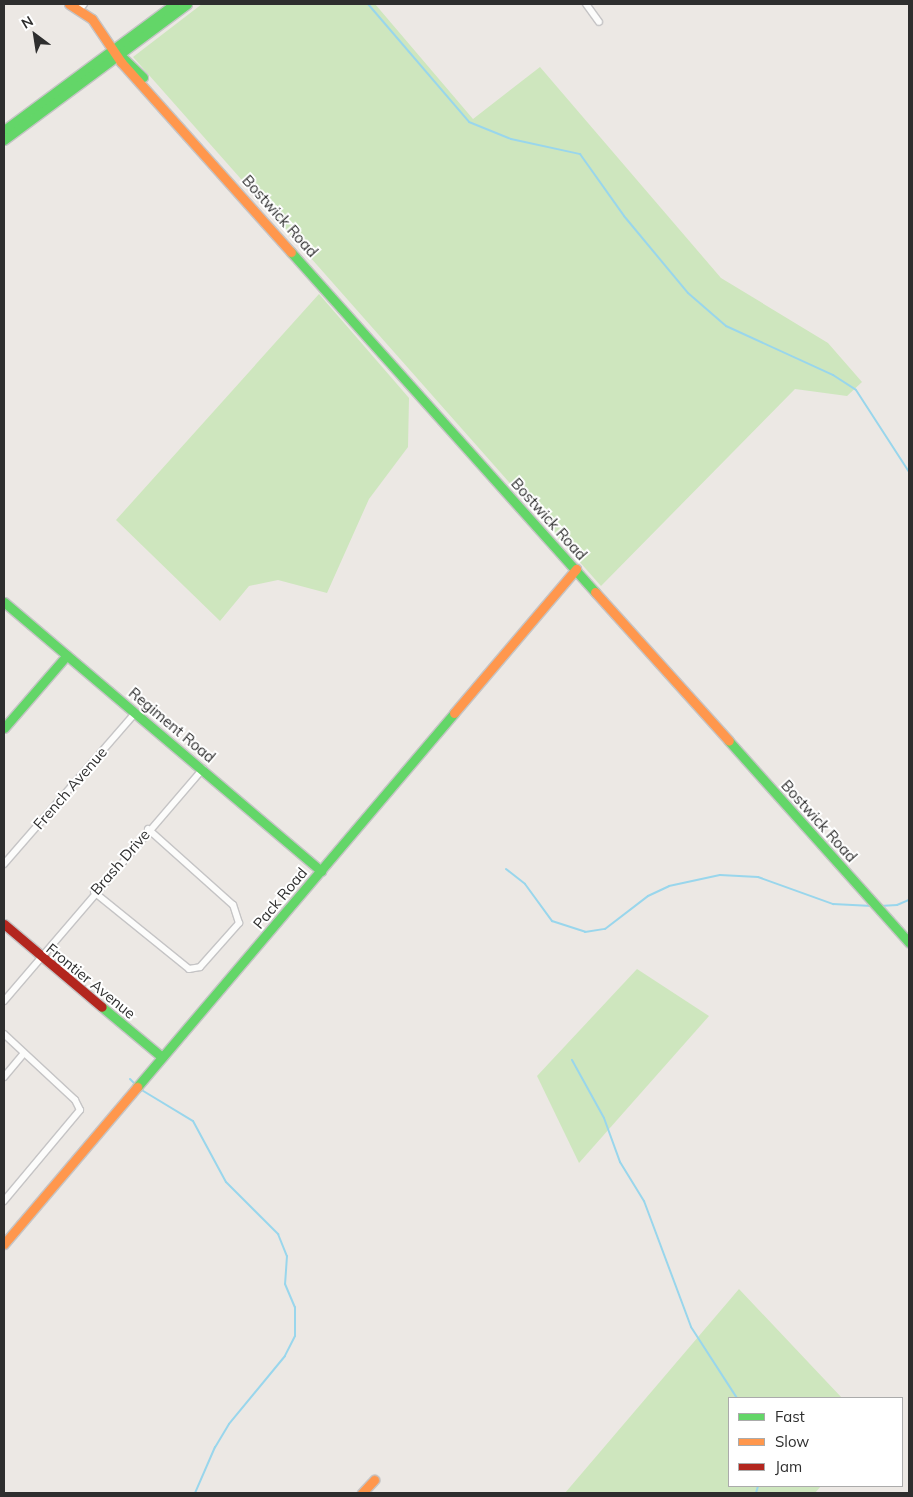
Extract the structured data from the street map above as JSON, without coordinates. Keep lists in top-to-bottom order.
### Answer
{
  "streets": {
    "street": [
      "Bostwick Road",
      "Regiment Road",
      "French Avenue",
      "Brash Drive",
      "Pack Road",
      "Frontier Avenue"
    ]
  },
  "crossings": [
    ["Bostwick Road", "Pack Road"],
    ["Regiment Road", "French Avenue"],
    ["Regiment Road", "Brash Drive"],
    ["Regiment Road", "Pack Road"],
    ["Brash Drive", "Frontier Avenue"],
    ["Pack Road", "Frontier Avenue"]
  ],
  "legend": ["Fast", "Slow", "Jam"],
  "north": "top left"
}
